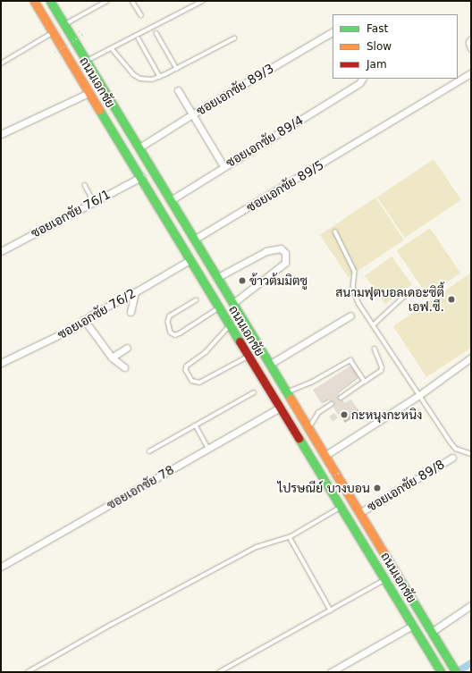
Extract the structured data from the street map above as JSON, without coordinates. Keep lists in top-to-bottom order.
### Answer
{
  "streets": {
    "main road": ["ถนนเอกชัย"],
    "street": [
      "ซอยเอกชัย 89/3",
      "ซอยเอกชัย 89/4",
      "ซอยเอกชัย 89/5",
      "ซอยเอกชัย 76/1",
      "ซอยเอกชัย 76/2",
      "ซอยเอกชัย 89/8",
      "ซอยเอกชัย 78"
    ]
  },
  "crossings": [
    ["ถนนเอกชัย", "ซอยเอกชัย 89/3"],
    ["ถนนเอกชัย", "ซอยเอกชัย 89/4"],
    ["ถนนเอกชัย", "ซอยเอกชัย 89/5"],
    ["ถนนเอกชัย", "ซอยเอกชัย 76/1"],
    ["ถนนเอกชัย", "ซอยเอกชัย 76/2"],
    ["ถนนเอกชัย", "ซอยเอกชัย 89/8"],
    ["ถนนเอกชัย", "ซอยเอกชัย 78"]
  ],
  "places": [
    "ข้าวต้มมิตซู",
    "สนามฟุตบอลเดอะซิตี้ เอฟ.ซี.",
    "กะหนุงกะหนิง",
    "ไปรษณีย์ บางบอน"
  ],
  "legend": ["Fast", "Slow", "Jam"]
}
